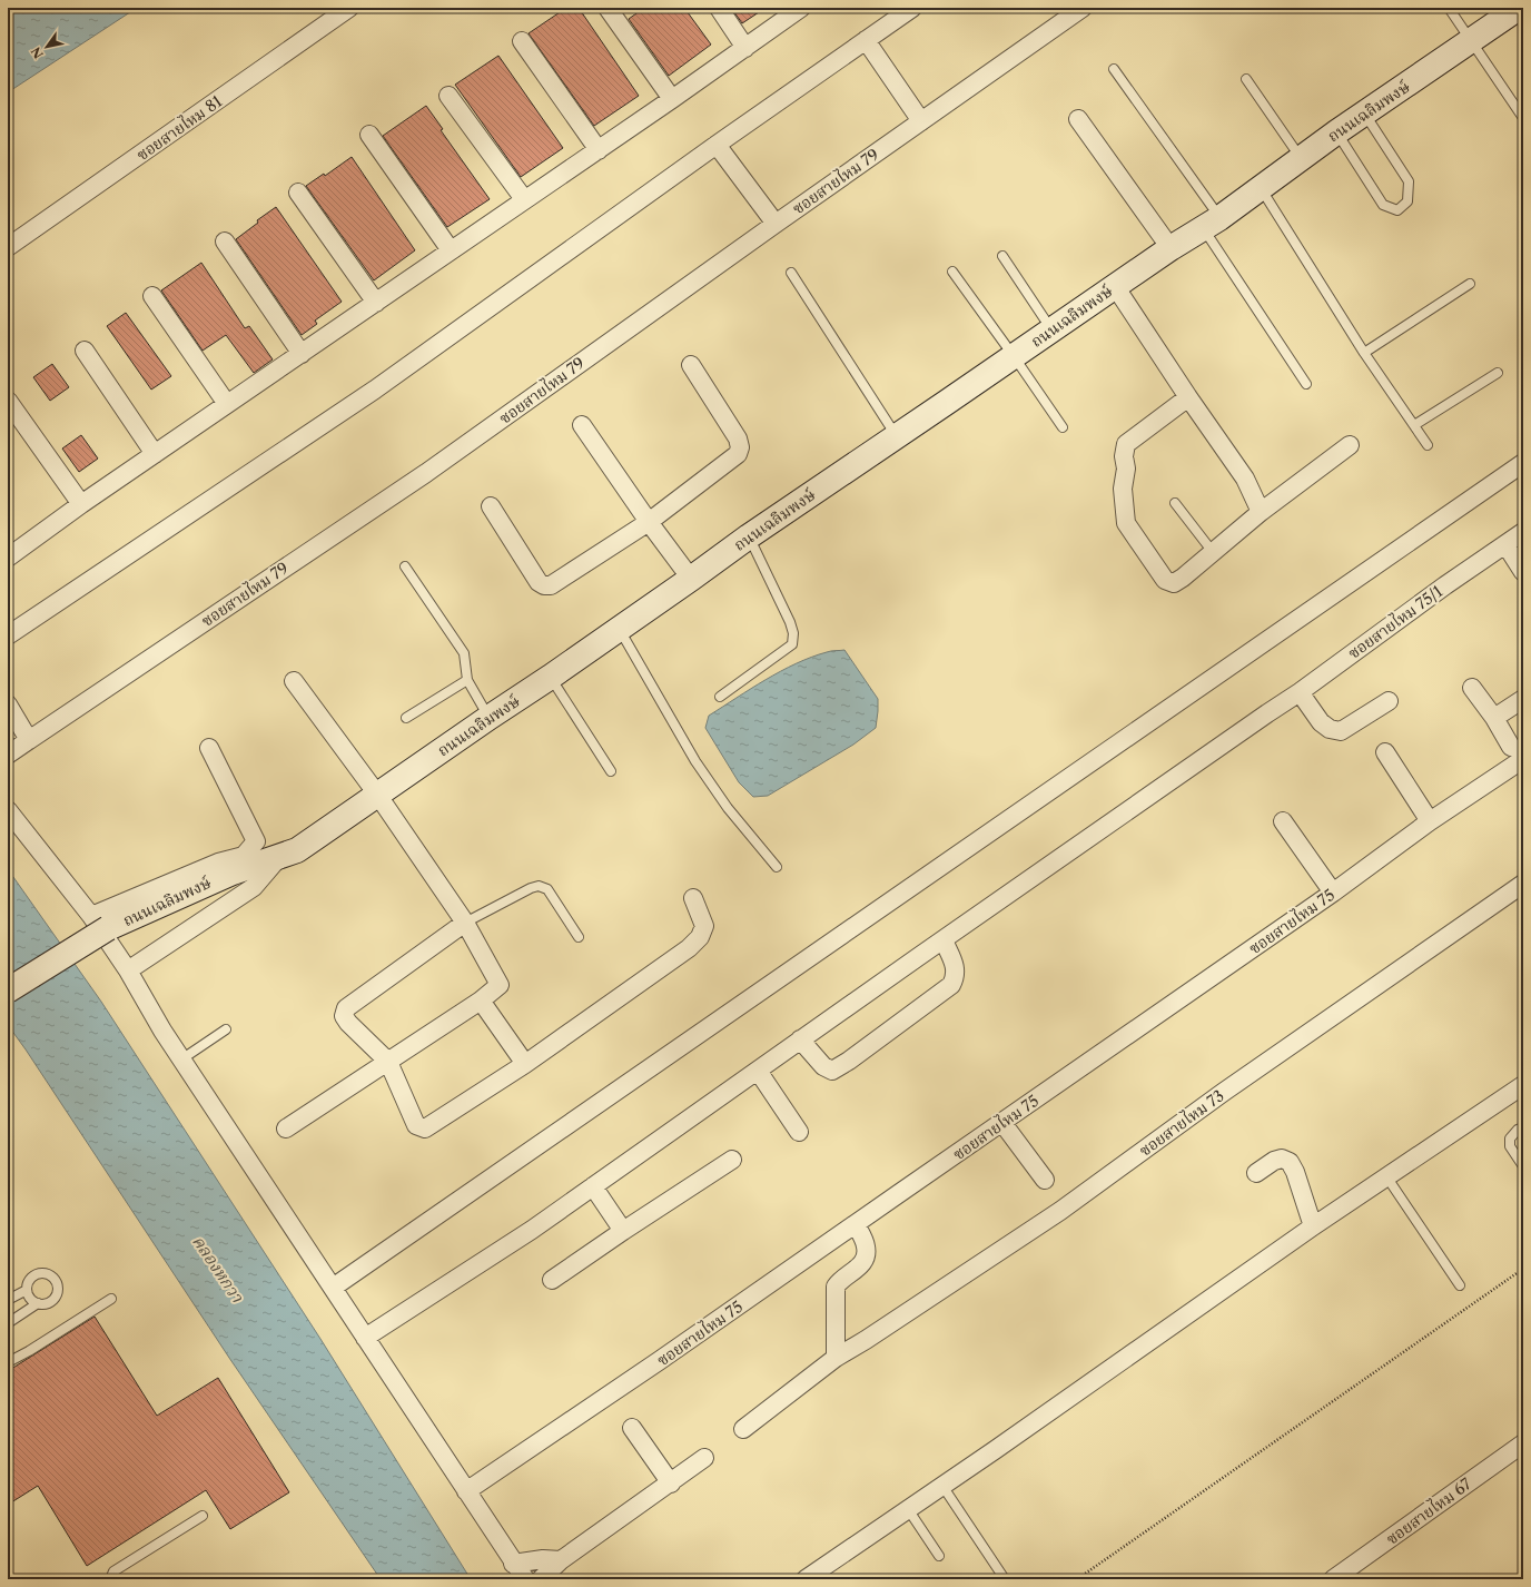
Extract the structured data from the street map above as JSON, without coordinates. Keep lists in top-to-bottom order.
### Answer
{
  "streets": {
    "main road": ["ถนนเฉลิมพงษ์"],
    "street": [
      "ซอยสายไหม 81",
      "ซอยสายไหม 79",
      "ซอยสายไหม 75/1",
      "ซอยสายไหม 75",
      "ซอยสายไหม 73",
      "ซอยสายไหม 67"
    ]
  },
  "water": ["คลองหกวา"],
  "north": "bottom left"
}
